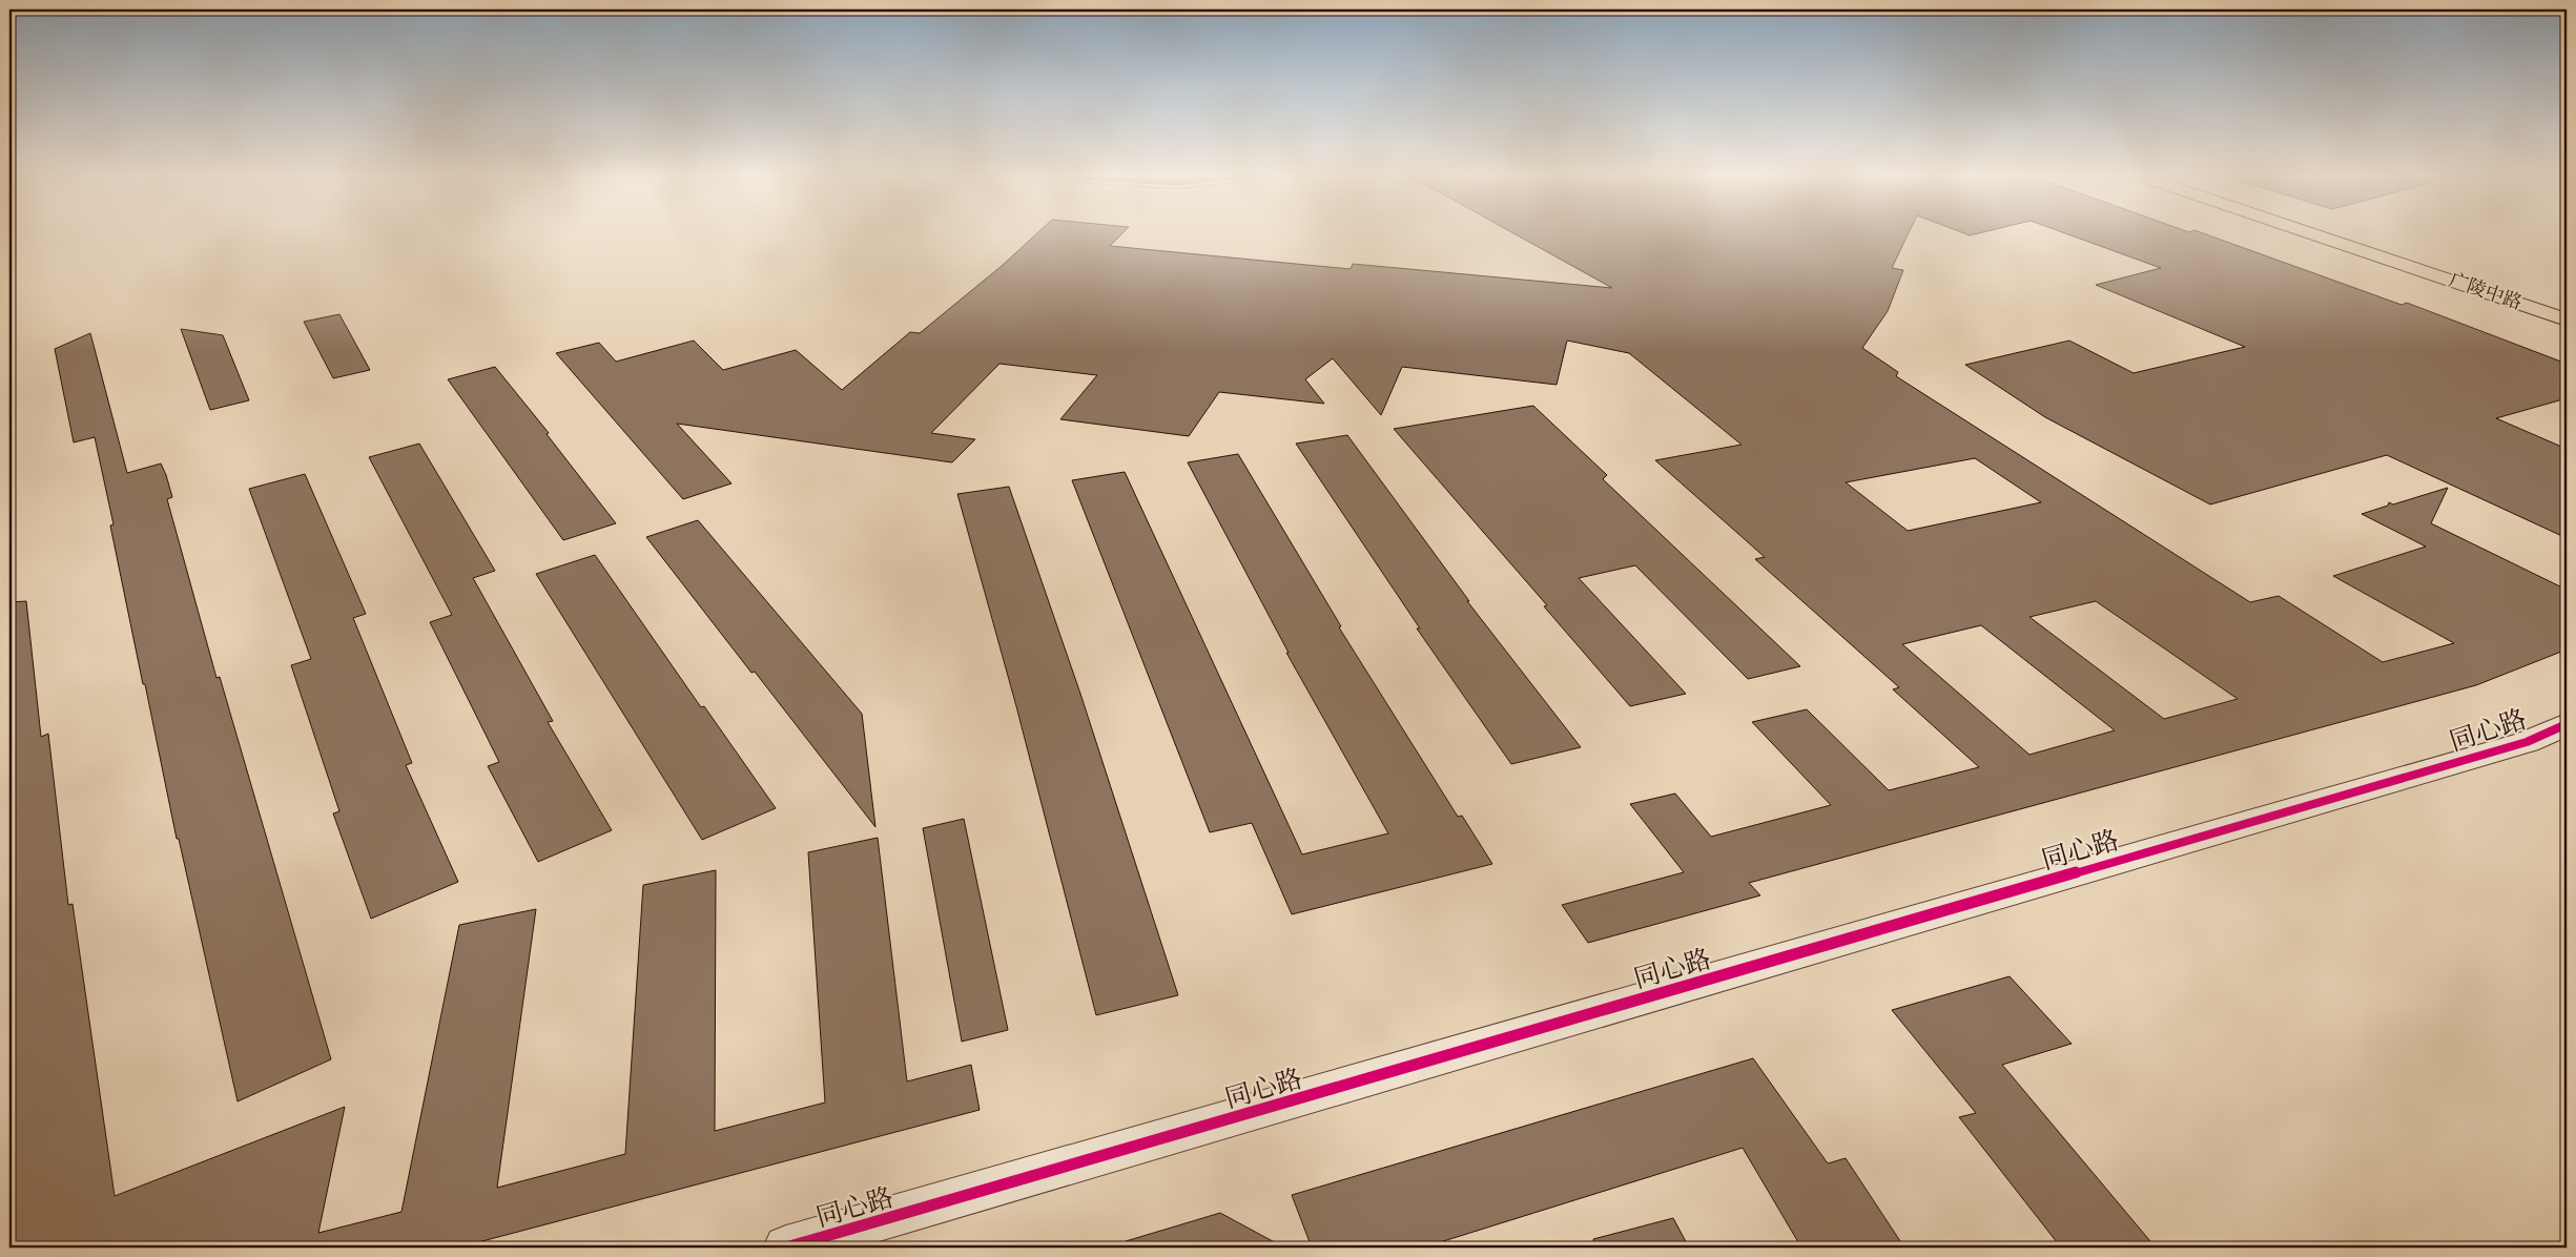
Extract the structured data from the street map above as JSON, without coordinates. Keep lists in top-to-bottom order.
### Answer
{
  "streets": {
    "main road": ["广陵中路"],
    "street": ["同心路"]
  }
}
